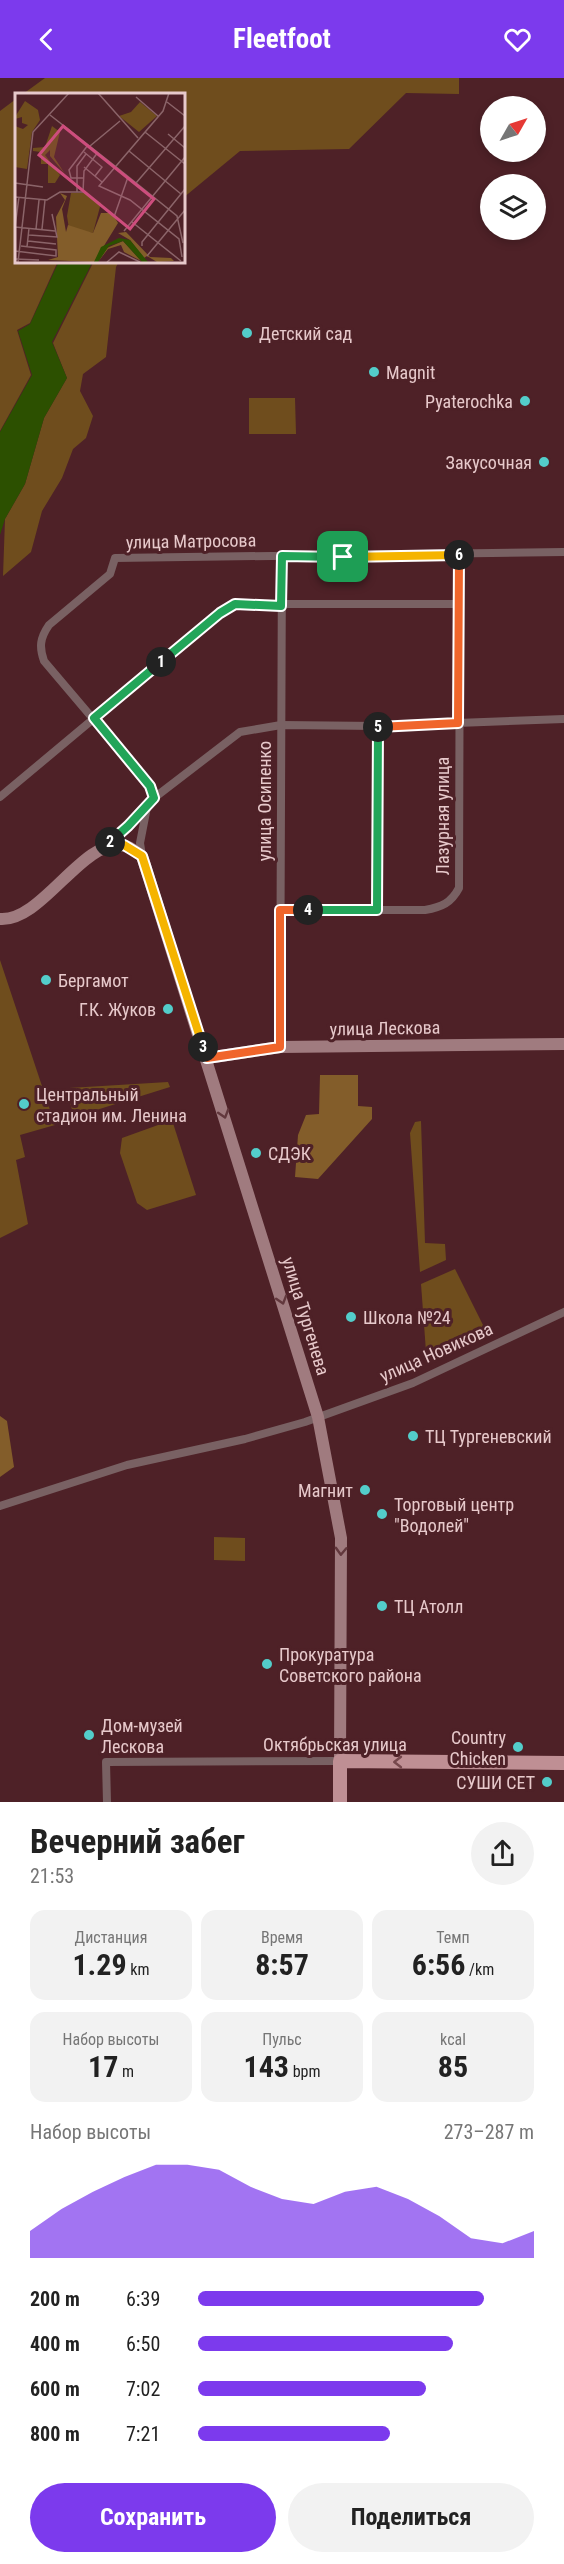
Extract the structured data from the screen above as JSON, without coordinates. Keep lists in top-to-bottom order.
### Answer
{
  "streets": {
    "main road": ["улица Лескова", "улица Тургенева", "Октябрьская улица"],
    "street": [
      "улица Матросова",
      "улица Осипенко",
      "Лазурная улица",
      "улица Новикова"
    ]
  },
  "crossings": [
    ["улица Матросова", "улица Осипенко"],
    ["улица Матросова", "Лазурная улица"],
    ["улица Осипенко", "Лазурная улица"],
    ["улица Осипенко", "улица Лескова"],
    ["улица Лескова", "улица Тургенева"],
    ["улица Тургенева", "улица Новикова"],
    ["улица Тургенева", "Октябрьская улица"]
  ],
  "one_way": ["улица Тургенева", "Октябрьская улица"],
  "places": [
    "Детский сад",
    "Magnit",
    "Pyaterochka",
    "Закусочная",
    "Бергамот",
    "Г.К. Жуков",
    "Центральный стадион им. Ленина",
    "СДЭК",
    "Школа №24",
    "ТЦ Тургеневский",
    "Магнит",
    "Торговый центр \"Водолей\"",
    "ТЦ Атолл",
    "Прокуратура Советского района",
    "Дом-музей Лескова",
    "Country Chicken",
    "СУШИ СЕТ"
  ],
  "north": "top right",
  "page": {
    "header": "Fleetfoot",
    "pins": [
      "6",
      "1",
      "5",
      "2",
      "4",
      "3"
    ],
    "heading": ["Вечерний забег", "21:53"],
    "stats": [
      ["Дистанция", "1.29 km"],
      ["Время", "8:57"],
      ["Темп", "6:56 /km"],
      ["Набор высоты", "17 m"],
      ["Пульс", "143 bpm"],
      ["kcal", "85"]
    ],
    "chart": ["Набор высоты", "273–287 m"],
    "list": [
      {
        "name": "200 m",
        "note": "6:39"
      },
      {
        "name": "400 m",
        "note": "6:50"
      },
      {
        "name": "600 m",
        "note": "7:02"
      },
      {
        "name": "800 m",
        "note": "7:21"
      }
    ],
    "buttons": ["Сохранить", "Поделиться"]
  }
}
